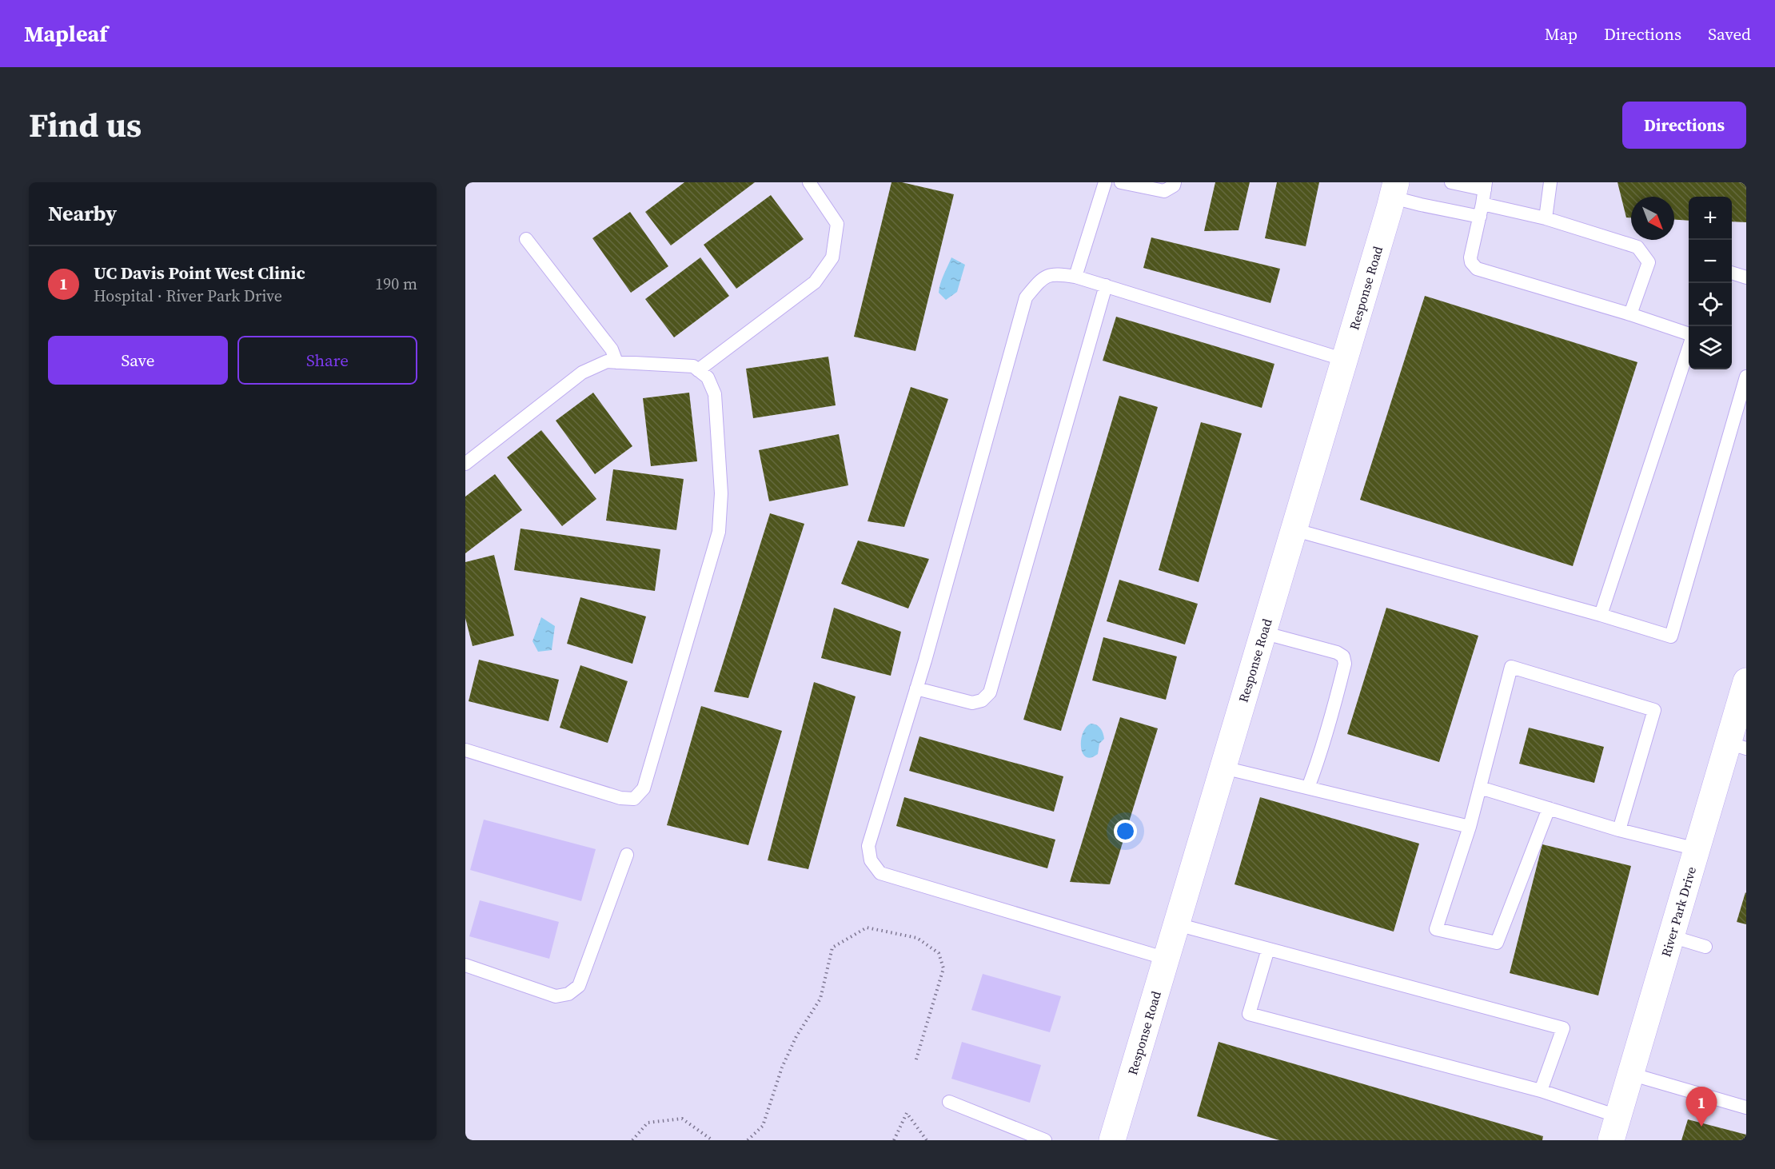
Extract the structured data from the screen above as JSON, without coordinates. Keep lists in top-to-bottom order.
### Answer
{
  "streets": {
    "street": ["Response Road", "River Park Drive"]
  },
  "north": "bottom right",
  "page": {
    "header": "Mapleaf",
    "nav": ["Map", "Directions", "Saved"],
    "title": "Find us",
    "buttons": [
      "Directions",
      ["Save", "Share"]
    ],
    "heading": "Nearby",
    "map_buttons": ["+", "−"],
    "list": [
      {
        "mark": "1",
        "name": "UC Davis Point West Clinic",
        "note": "Hospital · River Park Drive",
        "value": "190 m"
      }
    ],
    "pins": "1"
  }
}
